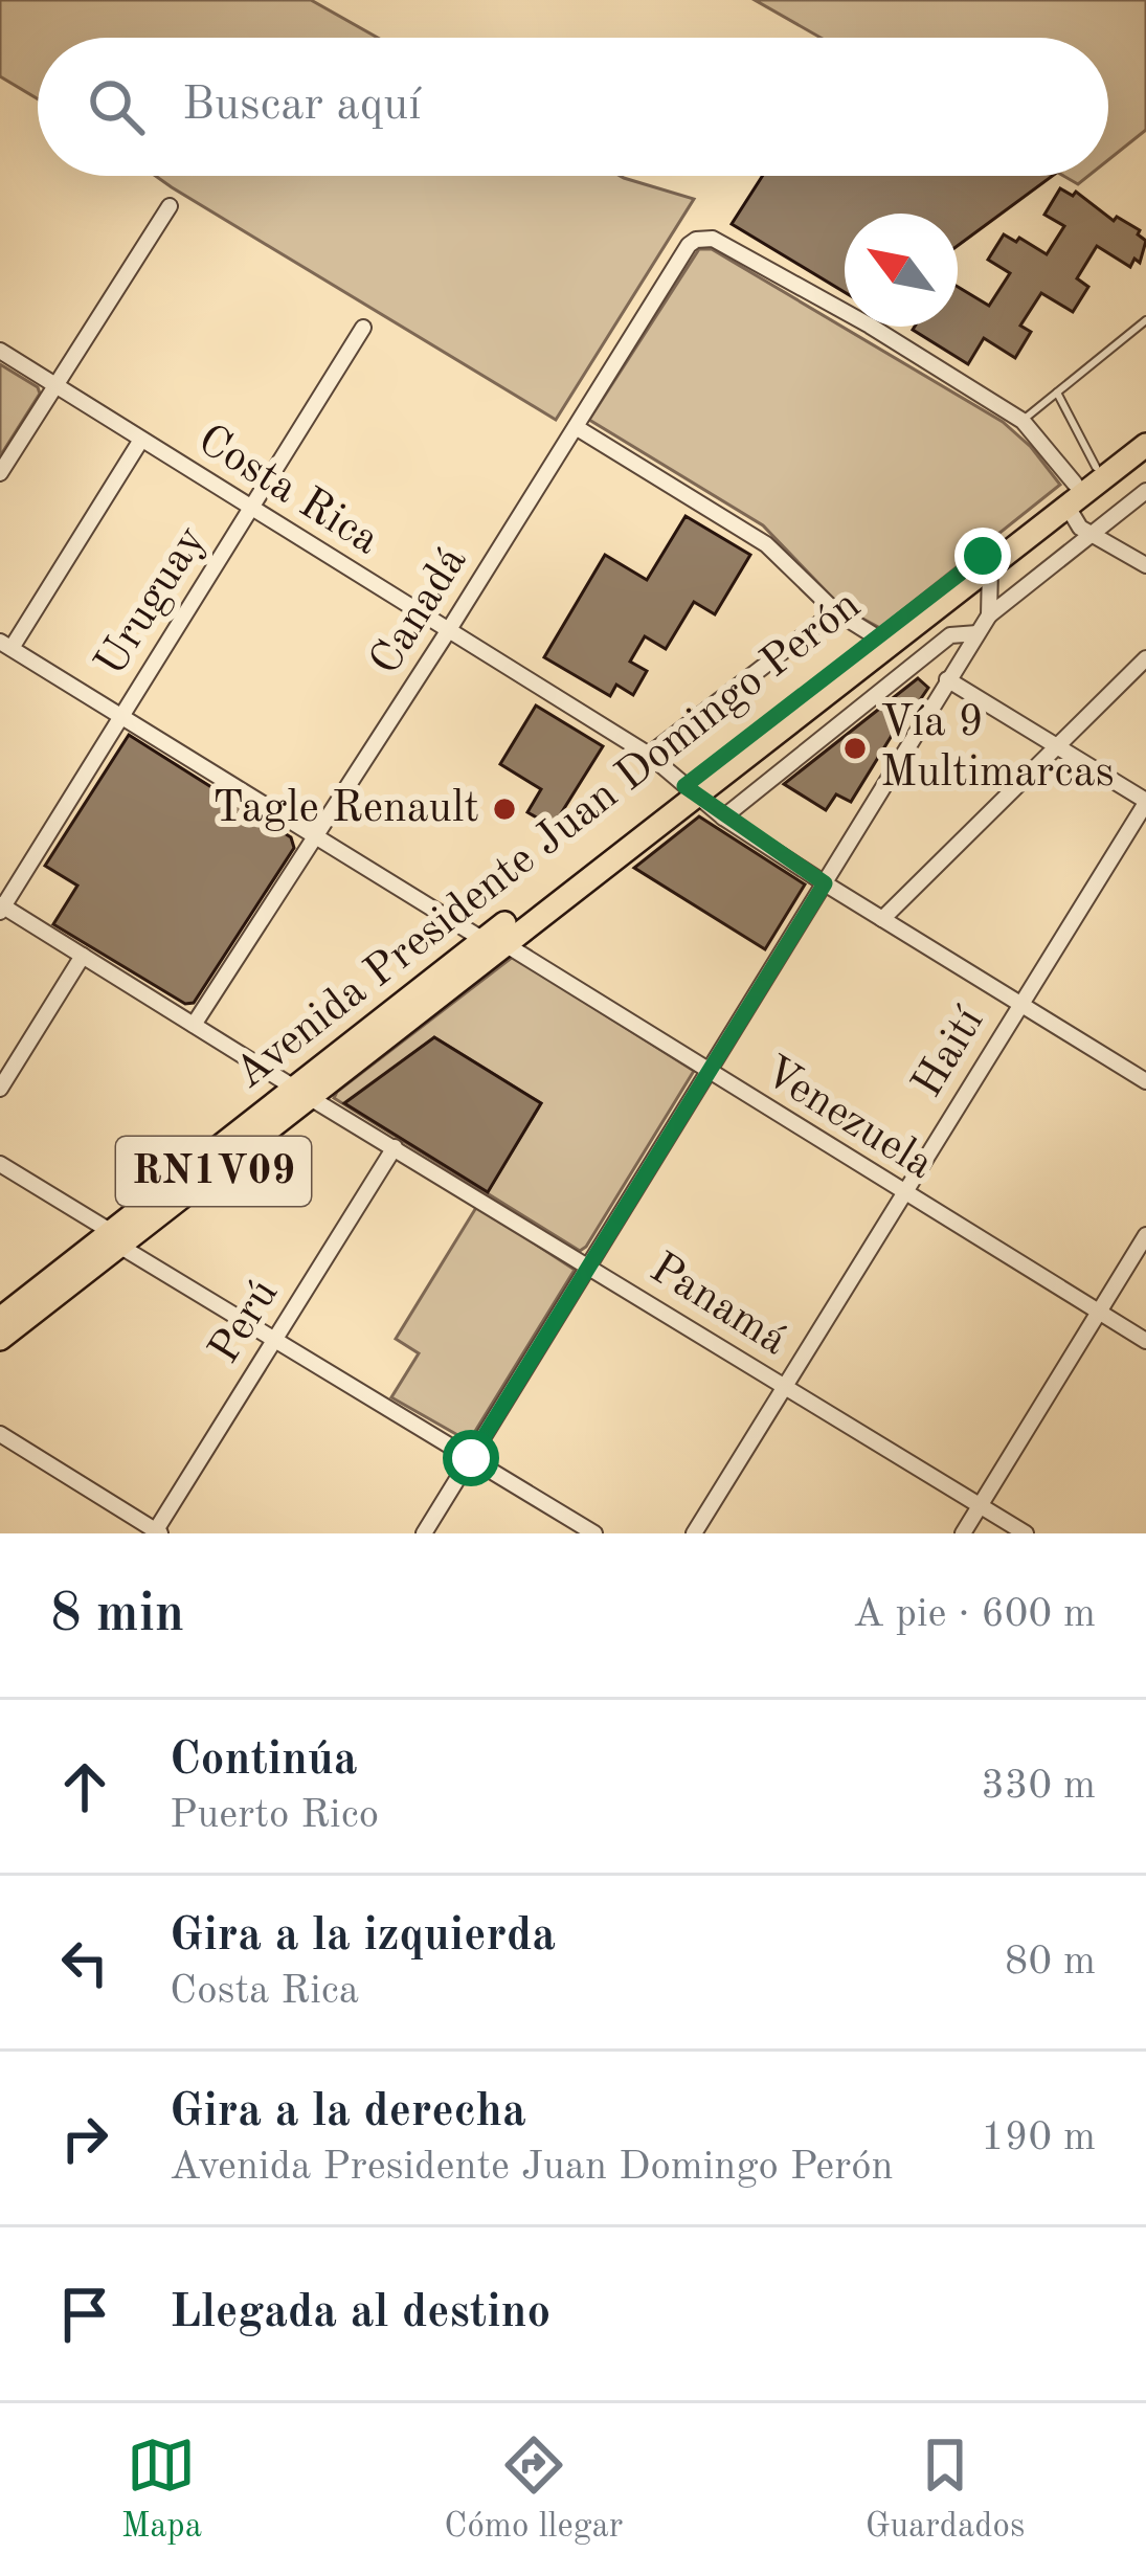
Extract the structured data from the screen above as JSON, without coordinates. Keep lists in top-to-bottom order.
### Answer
{
  "streets": {
    "main road": ["Avenida Presidente Juan Domingo Perón", "RN1V09"],
    "street": [
      "Costa Rica",
      "Uruguay",
      "Canadá",
      "Haití",
      "Venezuela",
      "Panamá",
      "Perú"
    ]
  },
  "crossings": [
    ["Costa Rica", "Uruguay"],
    ["Costa Rica", "Canadá"],
    ["Costa Rica", "Avenida Presidente Juan Domingo Perón"],
    ["Costa Rica", "Haití"],
    ["Uruguay", "Venezuela"],
    ["Uruguay", "Panamá"],
    ["Canadá", "Venezuela"],
    ["Canadá", "Panamá"],
    ["Avenida Presidente Juan Domingo Perón", "Venezuela"],
    ["Avenida Presidente Juan Domingo Perón", "Panamá"],
    ["Haití", "Venezuela"],
    ["Haití", "Panamá"],
    ["Panamá", "Perú"]
  ],
  "places": ["Vía 9 Multimarcas", "Tagle Renault"],
  "north": "top left",
  "page": {
    "search": "Buscar aquí",
    "heading": ["8 min", "A pie · 600 m"],
    "list": [
      ["Continúa", "Puerto Rico", "330 m"],
      ["Gira a la izquierda", "Costa Rica", "80 m"],
      ["Gira a la derecha", "Avenida Presidente Juan Domingo Perón", "190 m"],
      "Llegada al destino"
    ],
    "nav": ["Mapa", "Cómo llegar", "Guardados"]
  }
}
